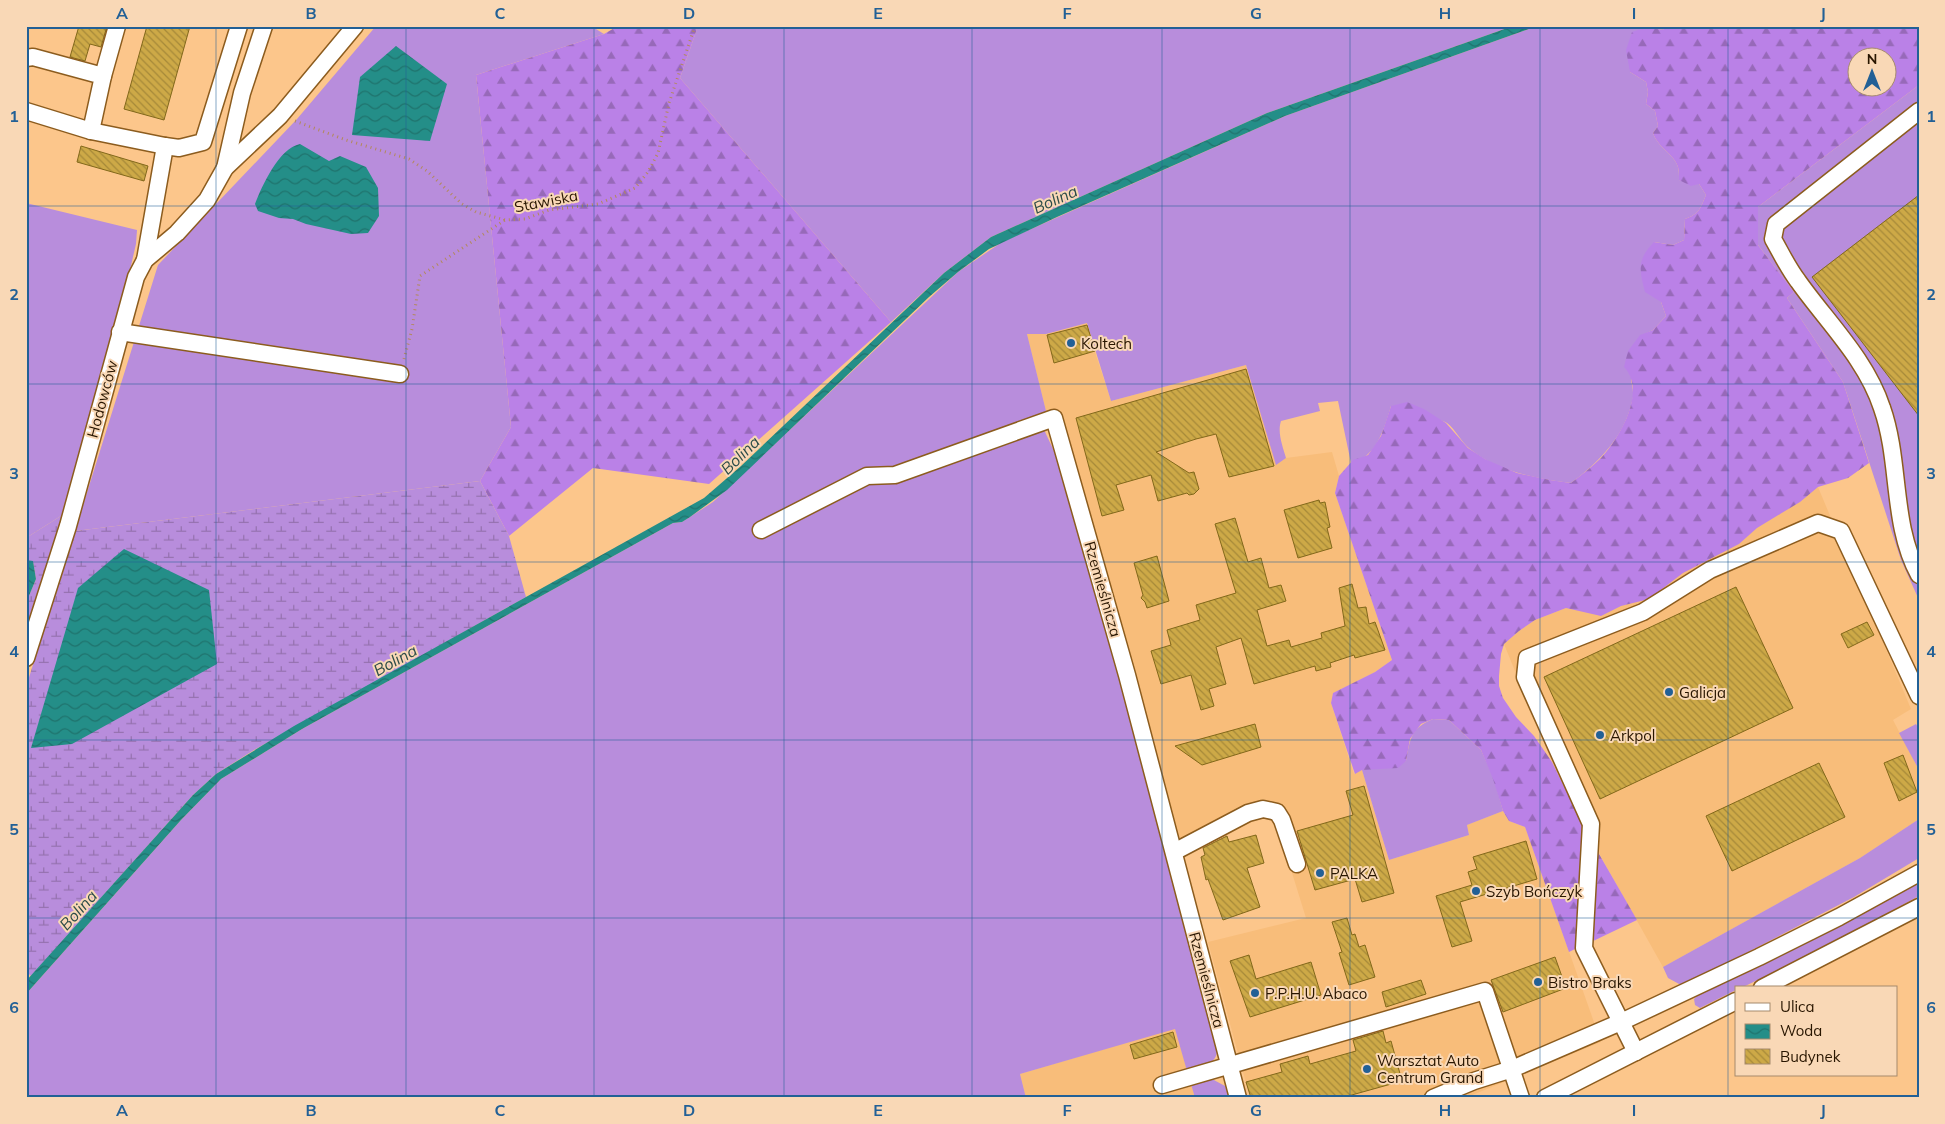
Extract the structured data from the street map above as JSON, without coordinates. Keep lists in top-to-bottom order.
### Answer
{
  "streets": {
    "street": ["Hodowców", "Rzemieślnicza"],
    "path": ["Stawiska"]
  },
  "crossings": [
    ["Stawiska", "Hodowców"]
  ],
  "water": ["Bolina"],
  "places": [
    "Koltech",
    "Galicja",
    "Arkpol",
    "PALKA",
    "Szyb Bończyk",
    "Bistro Braks",
    "P.P.H.U. Abaco",
    "Warsztat Auto Centrum Grand"
  ],
  "legend": ["Ulica", "Woda", "Budynek"],
  "north": "top",
  "grid": {
    "columns": [
      "A",
      "B",
      "C",
      "D",
      "E",
      "F",
      "G",
      "H",
      "I",
      "J"
    ],
    "rows": [
      "1",
      "2",
      "3",
      "4",
      "5",
      "6"
    ]
  }
}
